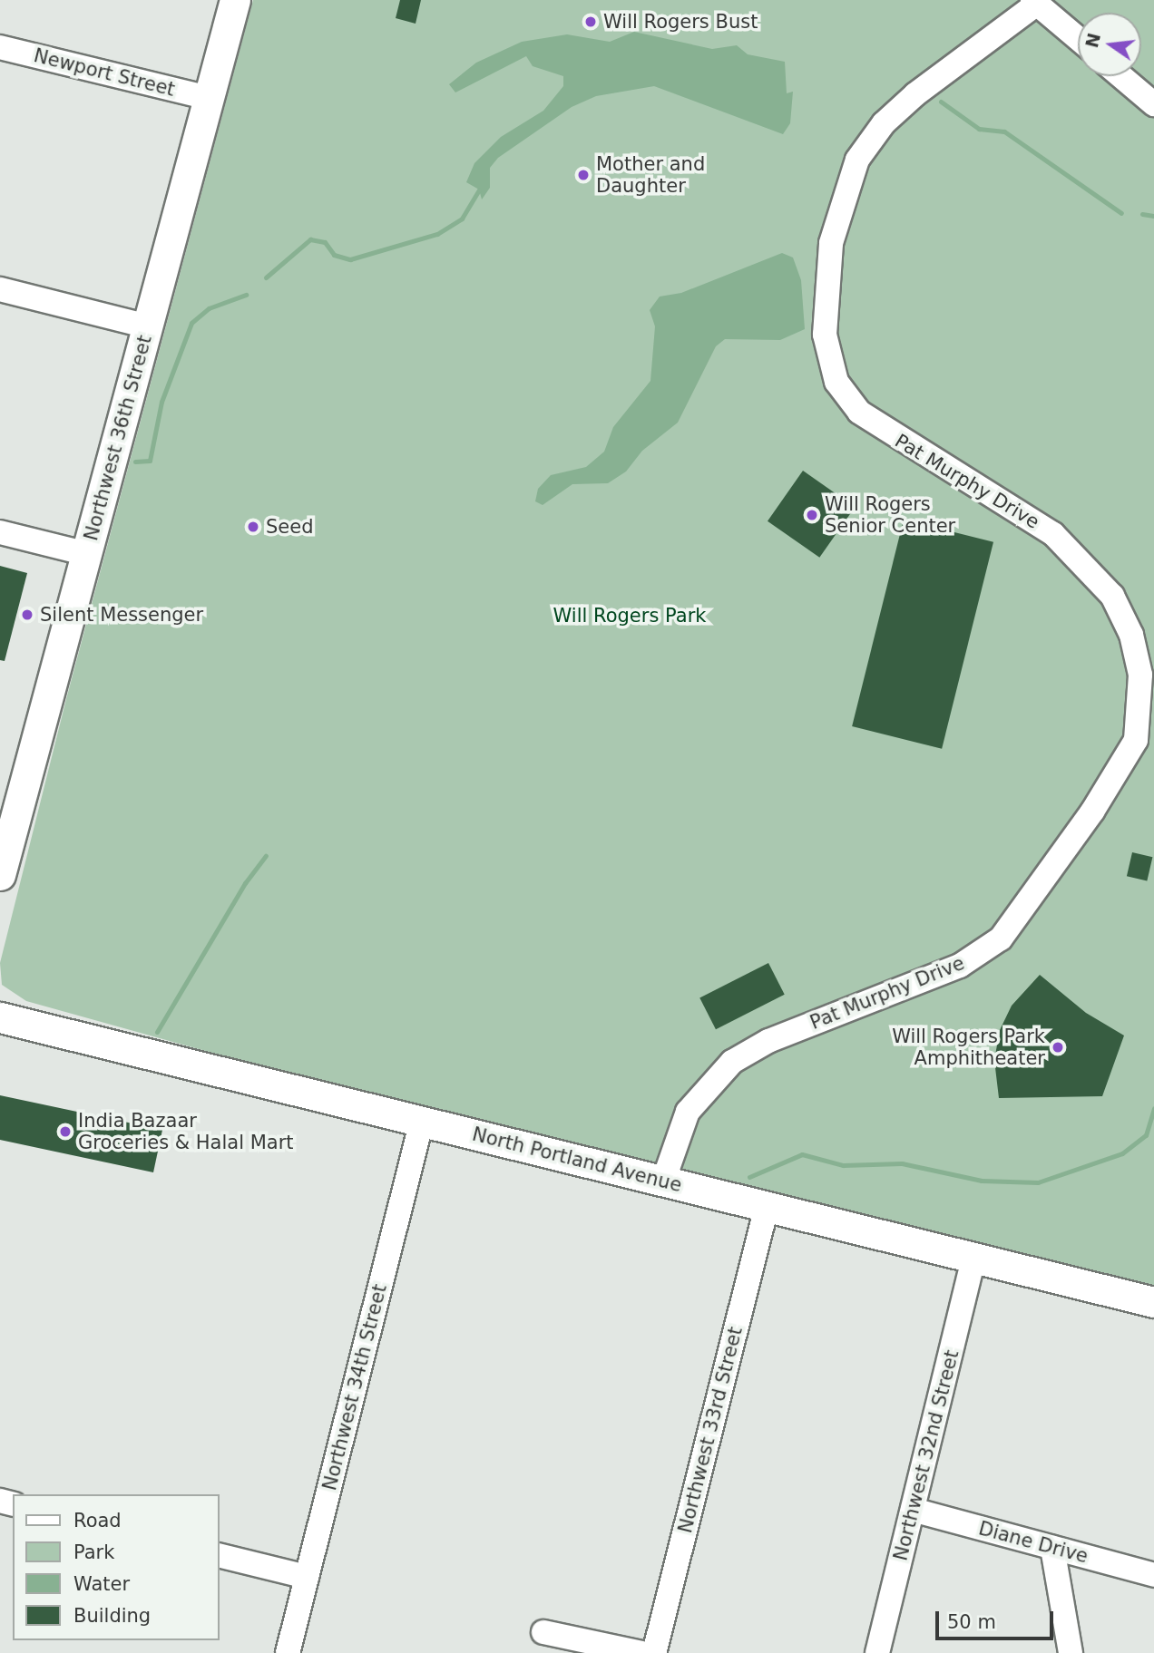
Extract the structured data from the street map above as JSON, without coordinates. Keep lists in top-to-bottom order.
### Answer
{
  "streets": {
    "main road": ["Northwest 36th Street", "North Portland Avenue"],
    "street": [
      "Newport Street",
      "Pat Murphy Drive",
      "Northwest 34th Street",
      "Northwest 33rd Street",
      "Northwest 32nd Street",
      "Diane Drive"
    ]
  },
  "crossings": [
    ["Newport Street", "Northwest 36th Street"],
    ["Pat Murphy Drive", "North Portland Avenue"],
    ["North Portland Avenue", "Northwest 34th Street"],
    ["North Portland Avenue", "Northwest 33rd Street"],
    ["North Portland Avenue", "Northwest 32nd Street"],
    ["Northwest 32nd Street", "Diane Drive"]
  ],
  "parks": ["Will Rogers Park"],
  "places": [
    "Will Rogers Bust",
    "Mother and Daughter",
    "Will Rogers Senior Center",
    "Seed",
    "Silent Messenger",
    "Will Rogers Park Amphitheater",
    "India Bazaar Groceries & Halal Mart"
  ],
  "legend": [
    "Road",
    "Park",
    "Water",
    "Building"
  ],
  "scale_bar": "50 m",
  "north": "left"
}
